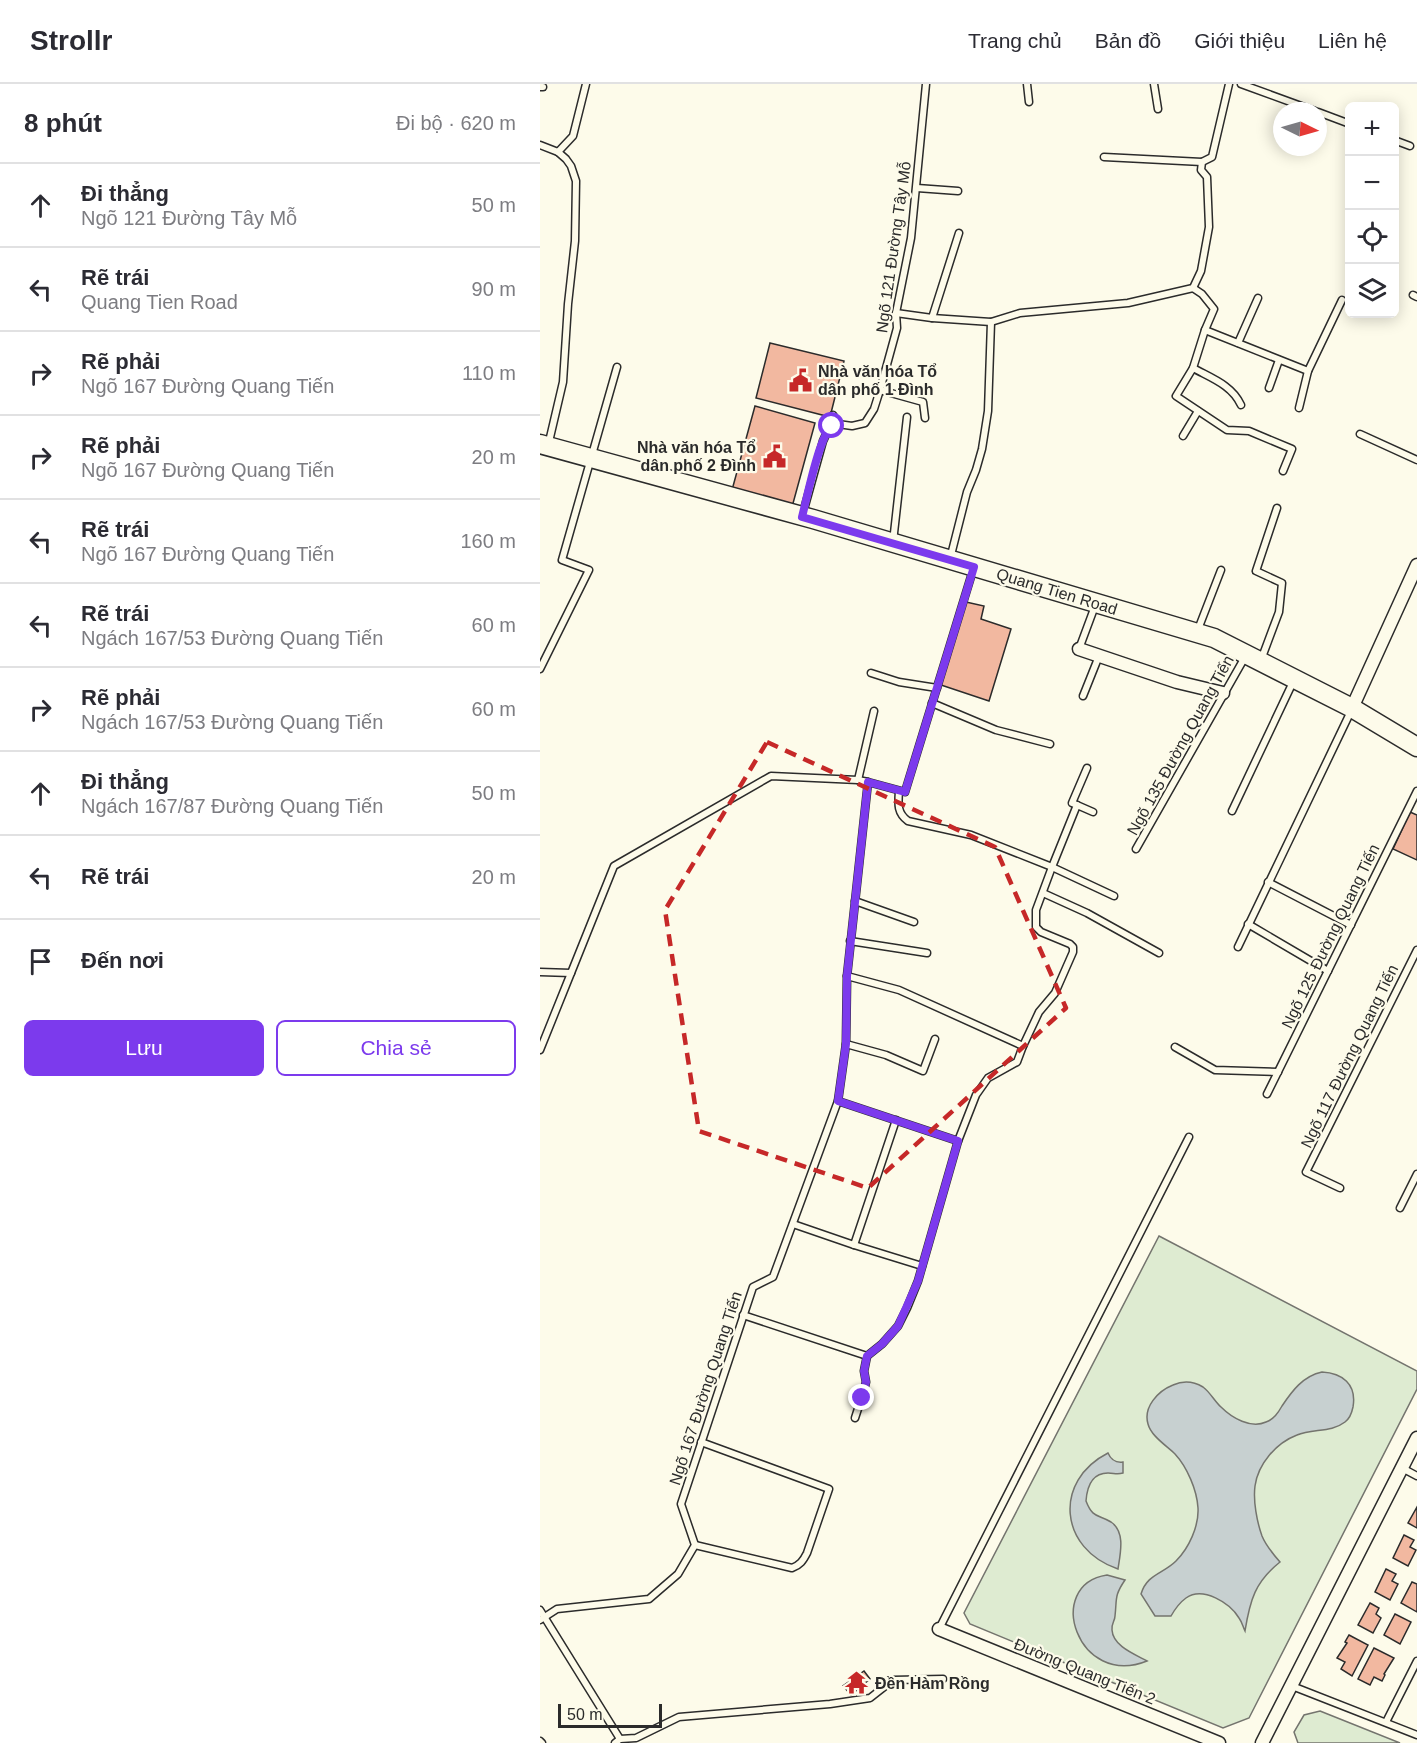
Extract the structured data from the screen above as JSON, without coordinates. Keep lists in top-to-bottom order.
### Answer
{
  "streets": {
    "street": ["Quang Tien Road", "Đường Quang Tiến 2"],
    "lane": [
      "Ngõ 121 Đường Tây Mỗ",
      "Ngõ 135 Đường Quang Tiến",
      "Ngõ 125 Đường Quang Tiến",
      "Ngõ 117 Đường Quang Tiến",
      "Ngõ 167 Đường Quang Tiến"
    ]
  },
  "crossings": [
    ["Quang Tien Road", "Ngõ 135 Đường Quang Tiến"]
  ],
  "places": {
    "public building": ["Nhà văn hóa Tổ dân phố 1 Đình", "Nhà văn hóa Tổ dân phố 2 Đình"],
    "temple": ["Đền Hàm Rồng"]
  },
  "scale_bar": "50 m",
  "north": "right",
  "page": {
    "header": "Strollr",
    "nav": [
      "Trang chủ",
      "Bản đồ",
      "Giới thiệu",
      "Liên hệ"
    ],
    "heading": ["8 phút", "Đi bộ · 620 m"],
    "map_buttons": ["+", "−"],
    "list": [
      ["Đi thẳng", "Ngõ 121 Đường Tây Mỗ", "50 m"],
      ["Rẽ trái", "Quang Tien Road", "90 m"],
      ["Rẽ phải", "Ngõ 167 Đường Quang Tiến", "110 m"],
      ["Rẽ phải", "Ngõ 167 Đường Quang Tiến", "20 m"],
      ["Rẽ trái", "Ngõ 167 Đường Quang Tiến", "160 m"],
      ["Rẽ trái", "Ngách 167/53 Đường Quang Tiến", "60 m"],
      ["Rẽ phải", "Ngách 167/53 Đường Quang Tiến", "60 m"],
      ["Đi thẳng", "Ngách 167/87 Đường Quang Tiến", "50 m"],
      ["Rẽ trái", "20 m"],
      "Đến nơi"
    ],
    "buttons": ["Lưu", "Chia sẻ"],
    "scale": "50 m"
  }
}
